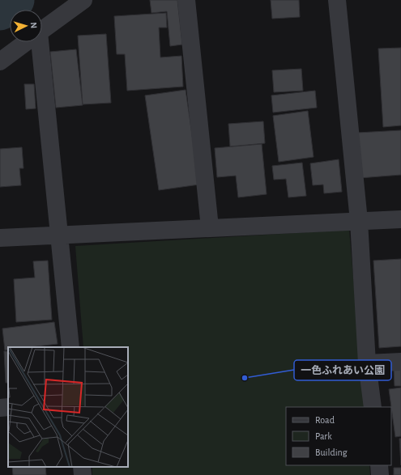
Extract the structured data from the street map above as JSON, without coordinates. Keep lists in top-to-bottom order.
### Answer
{
  "places": ["一色ふれあい公園"],
  "legend": ["Road", "Park", "Building"],
  "north": "right"
}
